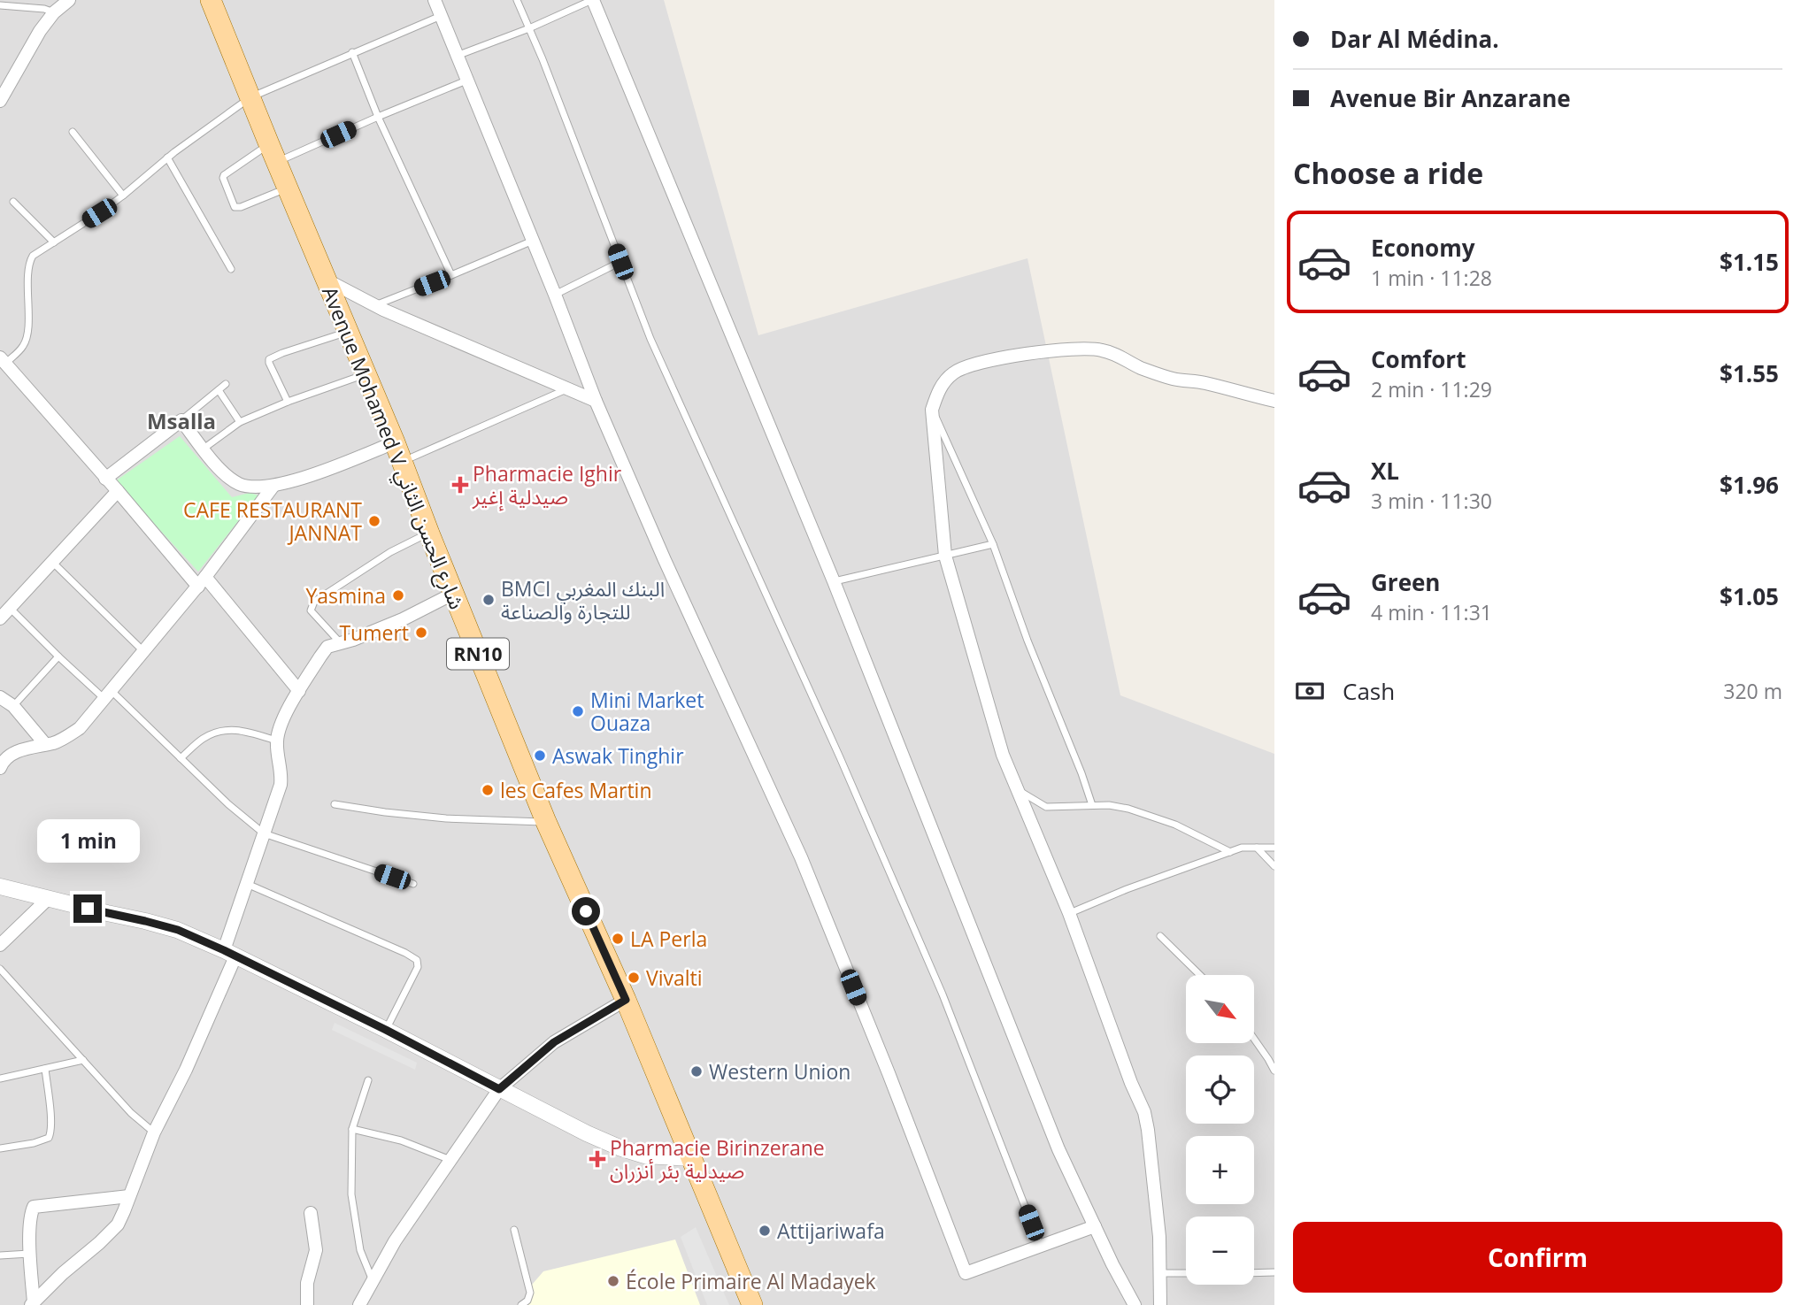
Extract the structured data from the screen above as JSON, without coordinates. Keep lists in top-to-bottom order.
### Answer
{
  "streets": {
    "main road": ["Avenue Mohamed V شارع الحسن الثاني", "RN10"]
  },
  "districts": ["Msalla"],
  "places": {
    "health": ["Pharmacie Ighir صيدلية إغير", "Pharmacie Birinzerane صيدلية بئر أنزران"],
    "other": [
      "CAFE RESTAURANT JANNAT",
      "Yasmina",
      "BMCI البنك المغربي للتجارة والصناعة",
      "Tumert",
      "Mini Market Ouaza",
      "Aswak Tinghir",
      "les Cafes Martin",
      "LA Perla",
      "Vivalti",
      "Western Union",
      "Attijariwafa",
      "École Primaire Al Madayek"
    ]
  },
  "north": "bottom right",
  "page": {
    "banner": ["Dar Al Médina.", "Avenue Bir Anzarane"],
    "heading": "Choose a ride",
    "list": [
      {
        "name": "Economy",
        "note": "1 min · 11:28",
        "value": "$1.15"
      },
      {
        "name": "Comfort",
        "note": "2 min · 11:29",
        "value": "$1.55"
      },
      {
        "name": "XL",
        "note": "3 min · 11:30",
        "value": "$1.96"
      },
      {
        "name": "Green",
        "note": "4 min · 11:31",
        "value": "$1.05"
      }
    ],
    "pay": ["Cash", "320 m"],
    "bubble": "1 min",
    "map_buttons": ["+", "−"],
    "buttons": "Confirm"
  }
}
